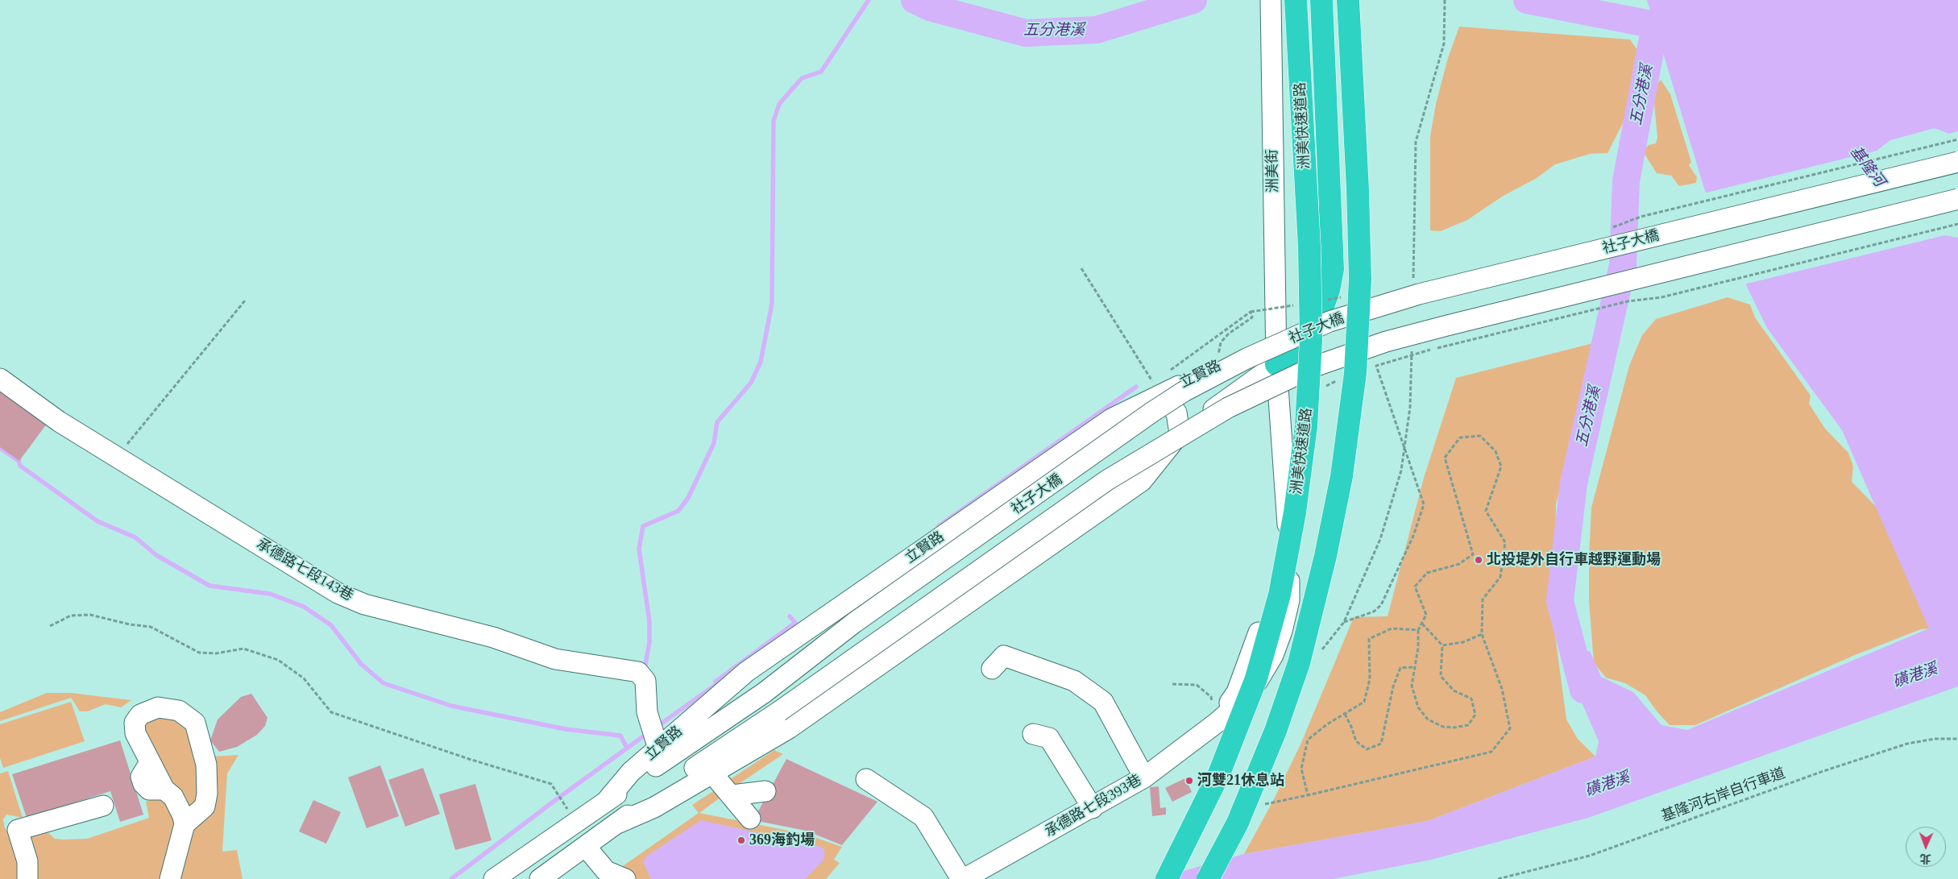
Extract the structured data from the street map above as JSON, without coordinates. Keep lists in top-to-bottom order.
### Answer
{
  "streets": {
    "highway": ["洲美快速道路"],
    "street": [
      "洲美街",
      "社子大橋",
      "立賢路",
      "承德路七段143巷",
      "承德路七段393巷"
    ],
    "path": ["基隆河右岸自行車道"]
  },
  "crossings": [
    ["洲美街", "立賢路"],
    ["洲美街", "承德路七段393巷"],
    ["社子大橋", "立賢路"],
    ["立賢路", "承德路七段143巷"],
    ["立賢路", "承德路七段393巷"]
  ],
  "water": ["五分港溪", "基隆河", "磺港溪"],
  "places": ["北投堤外自行車越野運動場", "河雙21休息站", "369海釣場"],
  "north": "bottom"
}
